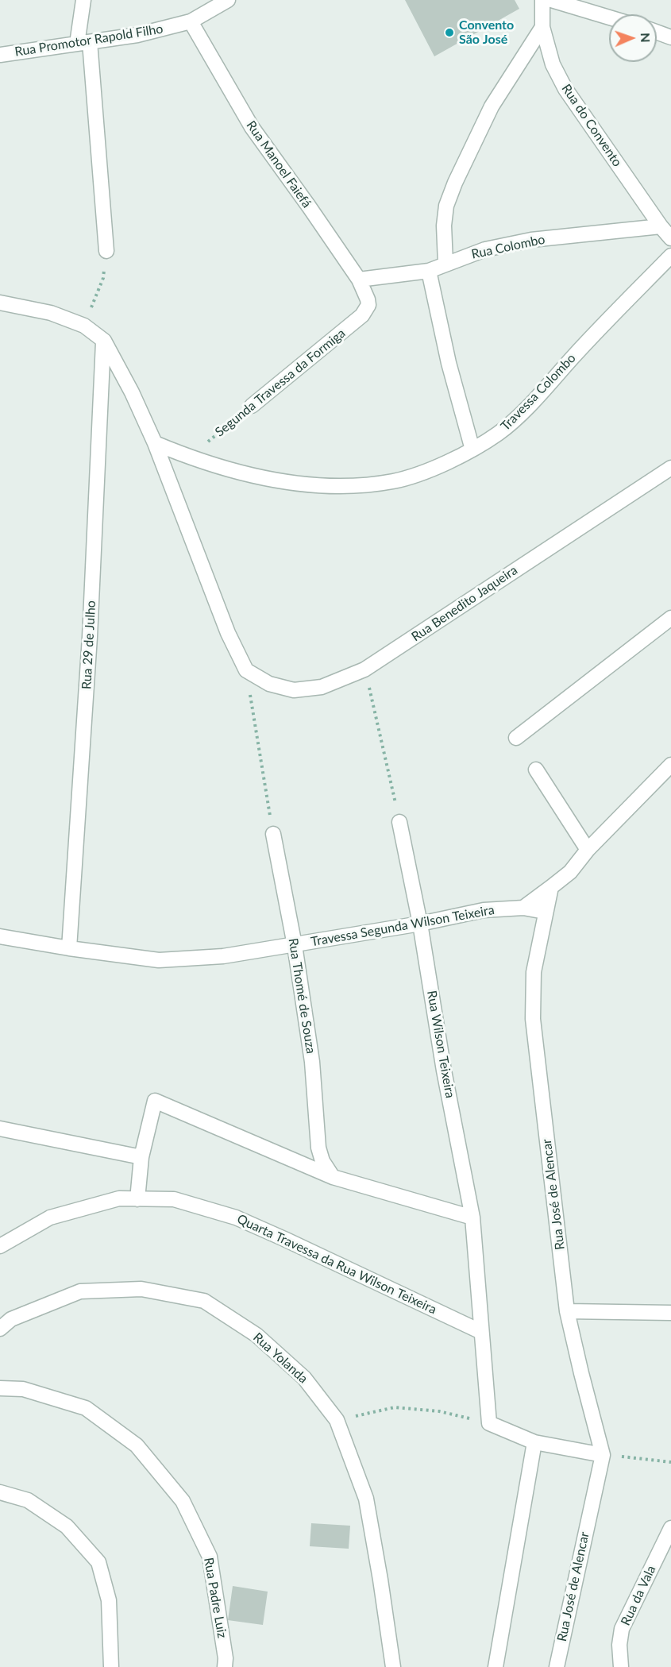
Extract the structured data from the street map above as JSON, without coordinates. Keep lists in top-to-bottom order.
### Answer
{
  "streets": {
    "street": [
      "Rua Promotor Rapold Filho",
      "Rua do Convento",
      "Rua Manoel Faiefá",
      "Rua Colombo",
      "Segunda Travessa da Formiga",
      "Travessa Colombo",
      "Rua Benedito Jaqueira",
      "Rua 29 de Julho",
      "Travessa Segunda Wilson Teixeira",
      "Rua Thomé de Souza",
      "Rua Wilson Teixeira",
      "Rua José de Alencar",
      "Quarta Travessa da Rua Wilson Teixeira",
      "Rua Yolanda",
      "Rua da Vala",
      "Rua Padre Luiz"
    ]
  },
  "crossings": [
    ["Rua Promotor Rapold Filho", "Rua Manoel Faiefá"],
    ["Rua do Convento", "Rua Colombo"],
    ["Rua Manoel Faiefá", "Rua Colombo"],
    ["Rua Manoel Faiefá", "Segunda Travessa da Formiga"],
    ["Segunda Travessa da Formiga", "Travessa Colombo"],
    ["Rua 29 de Julho", "Travessa Segunda Wilson Teixeira"],
    ["Travessa Segunda Wilson Teixeira", "Rua Thomé de Souza"],
    ["Travessa Segunda Wilson Teixeira", "Rua Wilson Teixeira"],
    ["Travessa Segunda Wilson Teixeira", "Rua José de Alencar"],
    ["Rua Wilson Teixeira", "Quarta Travessa da Rua Wilson Teixeira"]
  ],
  "places": ["Convento São José"],
  "north": "right"
}
